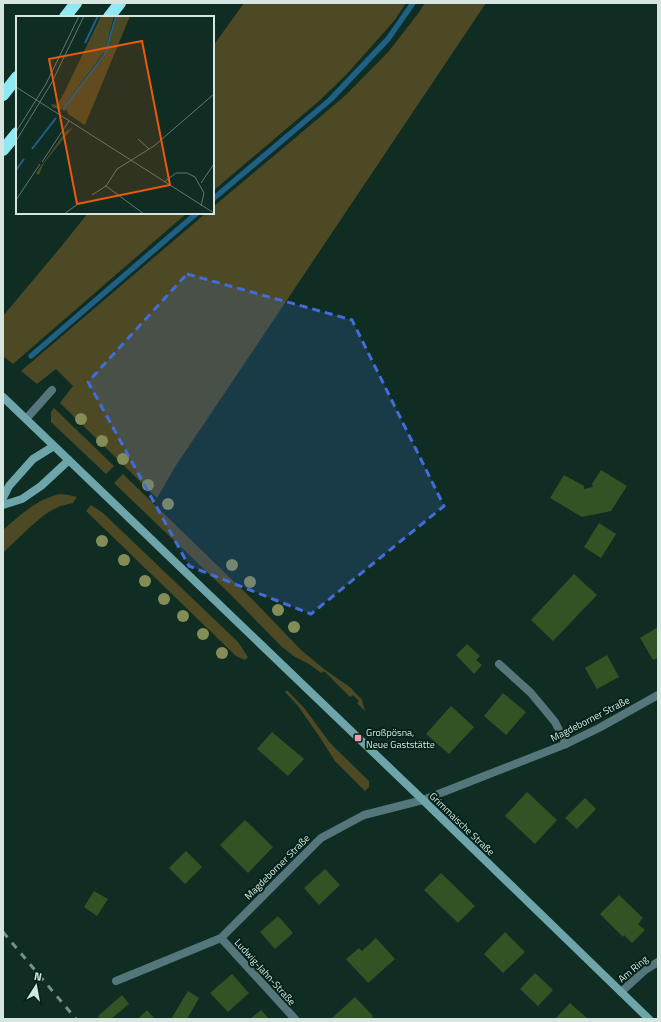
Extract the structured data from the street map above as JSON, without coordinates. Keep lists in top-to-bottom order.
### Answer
{
  "streets": {
    "main road": ["Grimmaische Straße"],
    "street": ["Magdeborner Straße", "Am Ring", "Ludwig-Jahn-Straße"]
  },
  "crossings": [
    ["Magdeborner Straße", "Grimmaische Straße"],
    ["Magdeborner Straße", "Ludwig-Jahn-Straße"],
    ["Grimmaische Straße", "Am Ring"]
  ],
  "places": {
    "transit": ["Großpösna, Neue Gaststätte"]
  },
  "north": "top"
}
